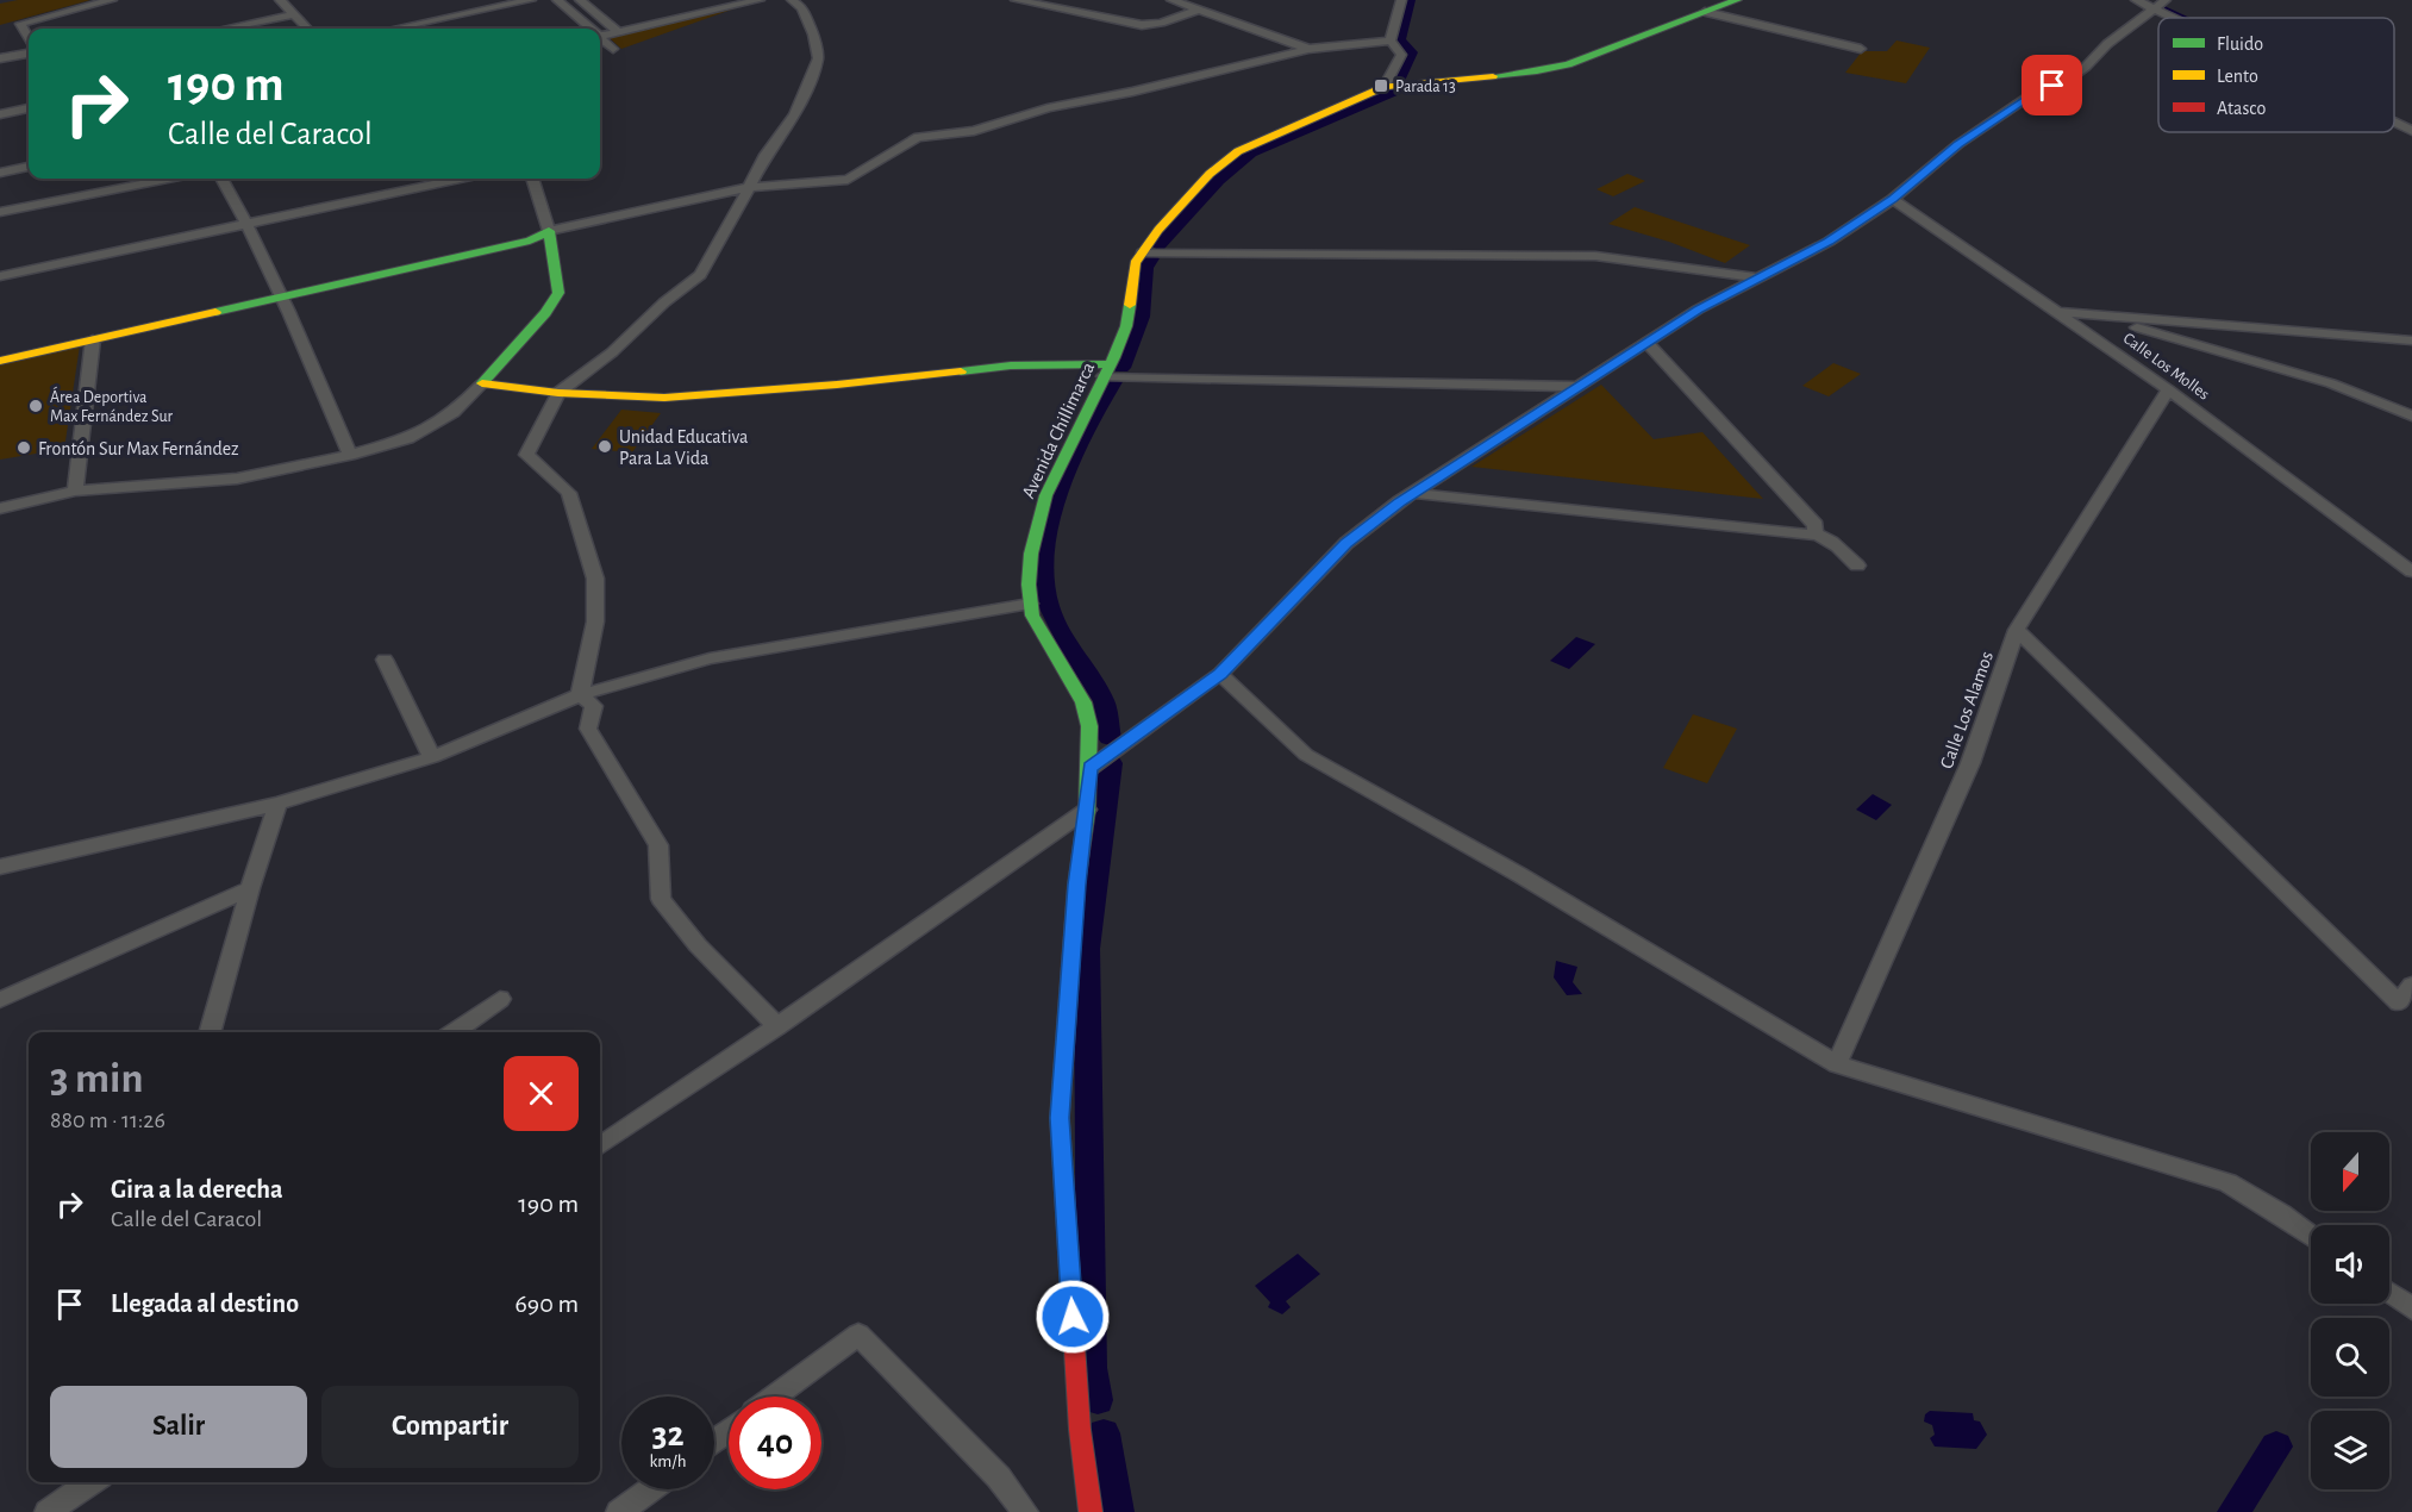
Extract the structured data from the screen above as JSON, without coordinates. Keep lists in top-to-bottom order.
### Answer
{
  "streets": {
    "street": ["Calle Los Molles", "Avenida Chillimarca", "Calle Los Alamos"]
  },
  "crossings": [
    ["Calle Los Molles", "Calle Los Alamos"]
  ],
  "places": {
    "transit": ["Parada 13"],
    "other": ["Área Deportiva Max Fernández Sur", "Unidad Educativa Para La Vida", "Frontón Sur Max Fernández"]
  },
  "legend": ["Fluido", "Lento", "Atasco"],
  "north": "bottom",
  "page": {
    "turn": ["190 m", "Calle del Caracol"],
    "heading": ["3 min", "880 m · 11:26"],
    "list": [
      {
        "name": "Gira a la derecha",
        "note": "Calle del Caracol",
        "value": "190 m"
      },
      {
        "name": "Llegada al destino",
        "value": "690 m"
      }
    ],
    "buttons": ["Salir", "Compartir"],
    "speed": "32 km/h",
    "limit": "40"
  }
}
